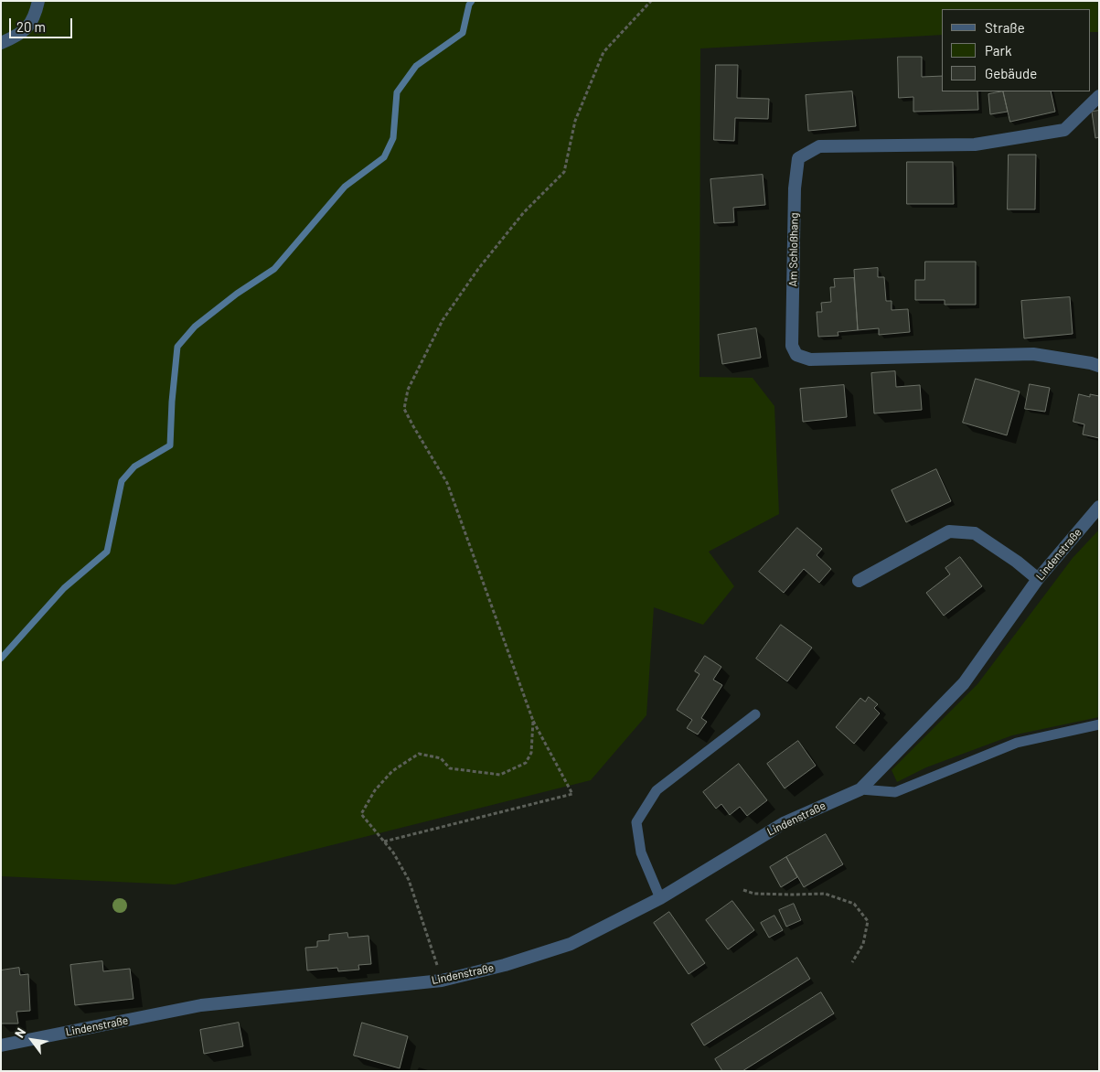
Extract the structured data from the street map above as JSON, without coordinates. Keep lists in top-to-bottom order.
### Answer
{
  "streets": {
    "street": ["Am Schloßhang", "Lindenstraße"]
  },
  "legend": ["Straße", "Park", "Gebäude"],
  "scale_bar": "20 m",
  "north": "top left"
}
